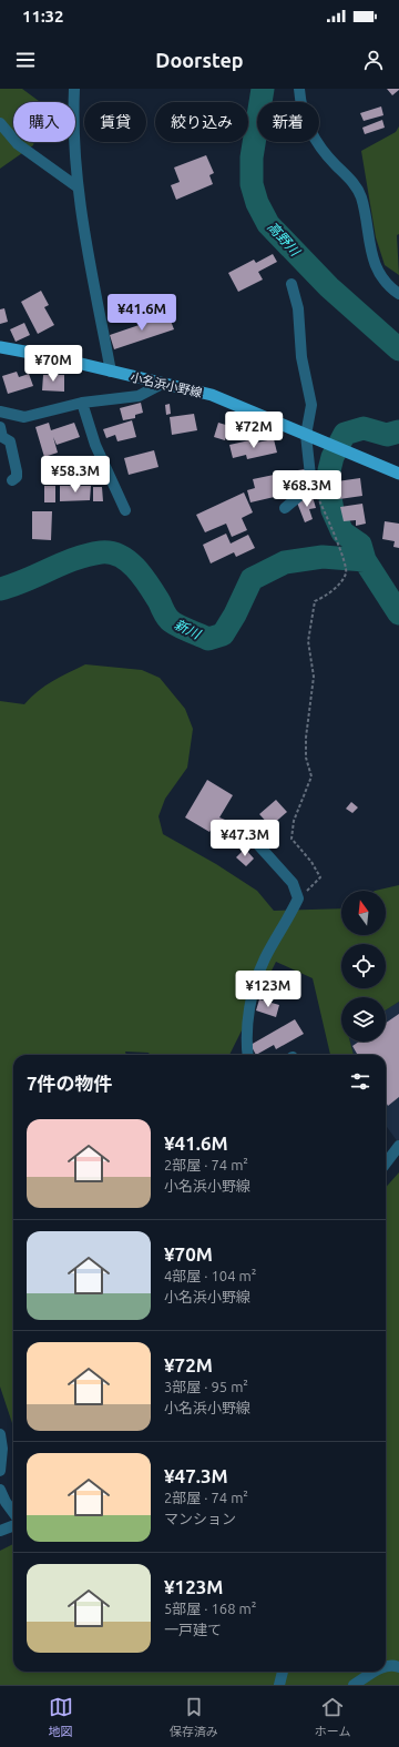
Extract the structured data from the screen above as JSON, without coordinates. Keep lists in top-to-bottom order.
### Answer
{
  "streets": {
    "main road": ["小名浜小野線"]
  },
  "water": ["高野川", "新川"],
  "north": "top",
  "page": {
    "status": "11:32",
    "header": "Doorstep",
    "chip": [
      "購入",
      "賃貸",
      "絞り込み",
      "新着"
    ],
    "price": [
      "¥41.6M",
      "¥70M",
      "¥72M",
      "¥58.3M",
      "¥68.3M",
      "¥47.3M",
      "¥123M"
    ],
    "heading": "7件の物件",
    "list": [
      {
        "name": "¥41.6M",
        "note": "2部屋 · 74 m² · 小名浜小野線"
      },
      {
        "name": "¥70M",
        "note": "4部屋 · 104 m² · 小名浜小野線"
      },
      {
        "name": "¥72M",
        "note": "3部屋 · 95 m² · 小名浜小野線"
      },
      {
        "name": "¥47.3M",
        "note": "2部屋 · 74 m² · マンション"
      },
      {
        "name": "¥123M",
        "note": "5部屋 · 168 m² · 一戸建て"
      }
    ],
    "tabs": ["地図", "保存済み", "ホーム"]
  }
}
